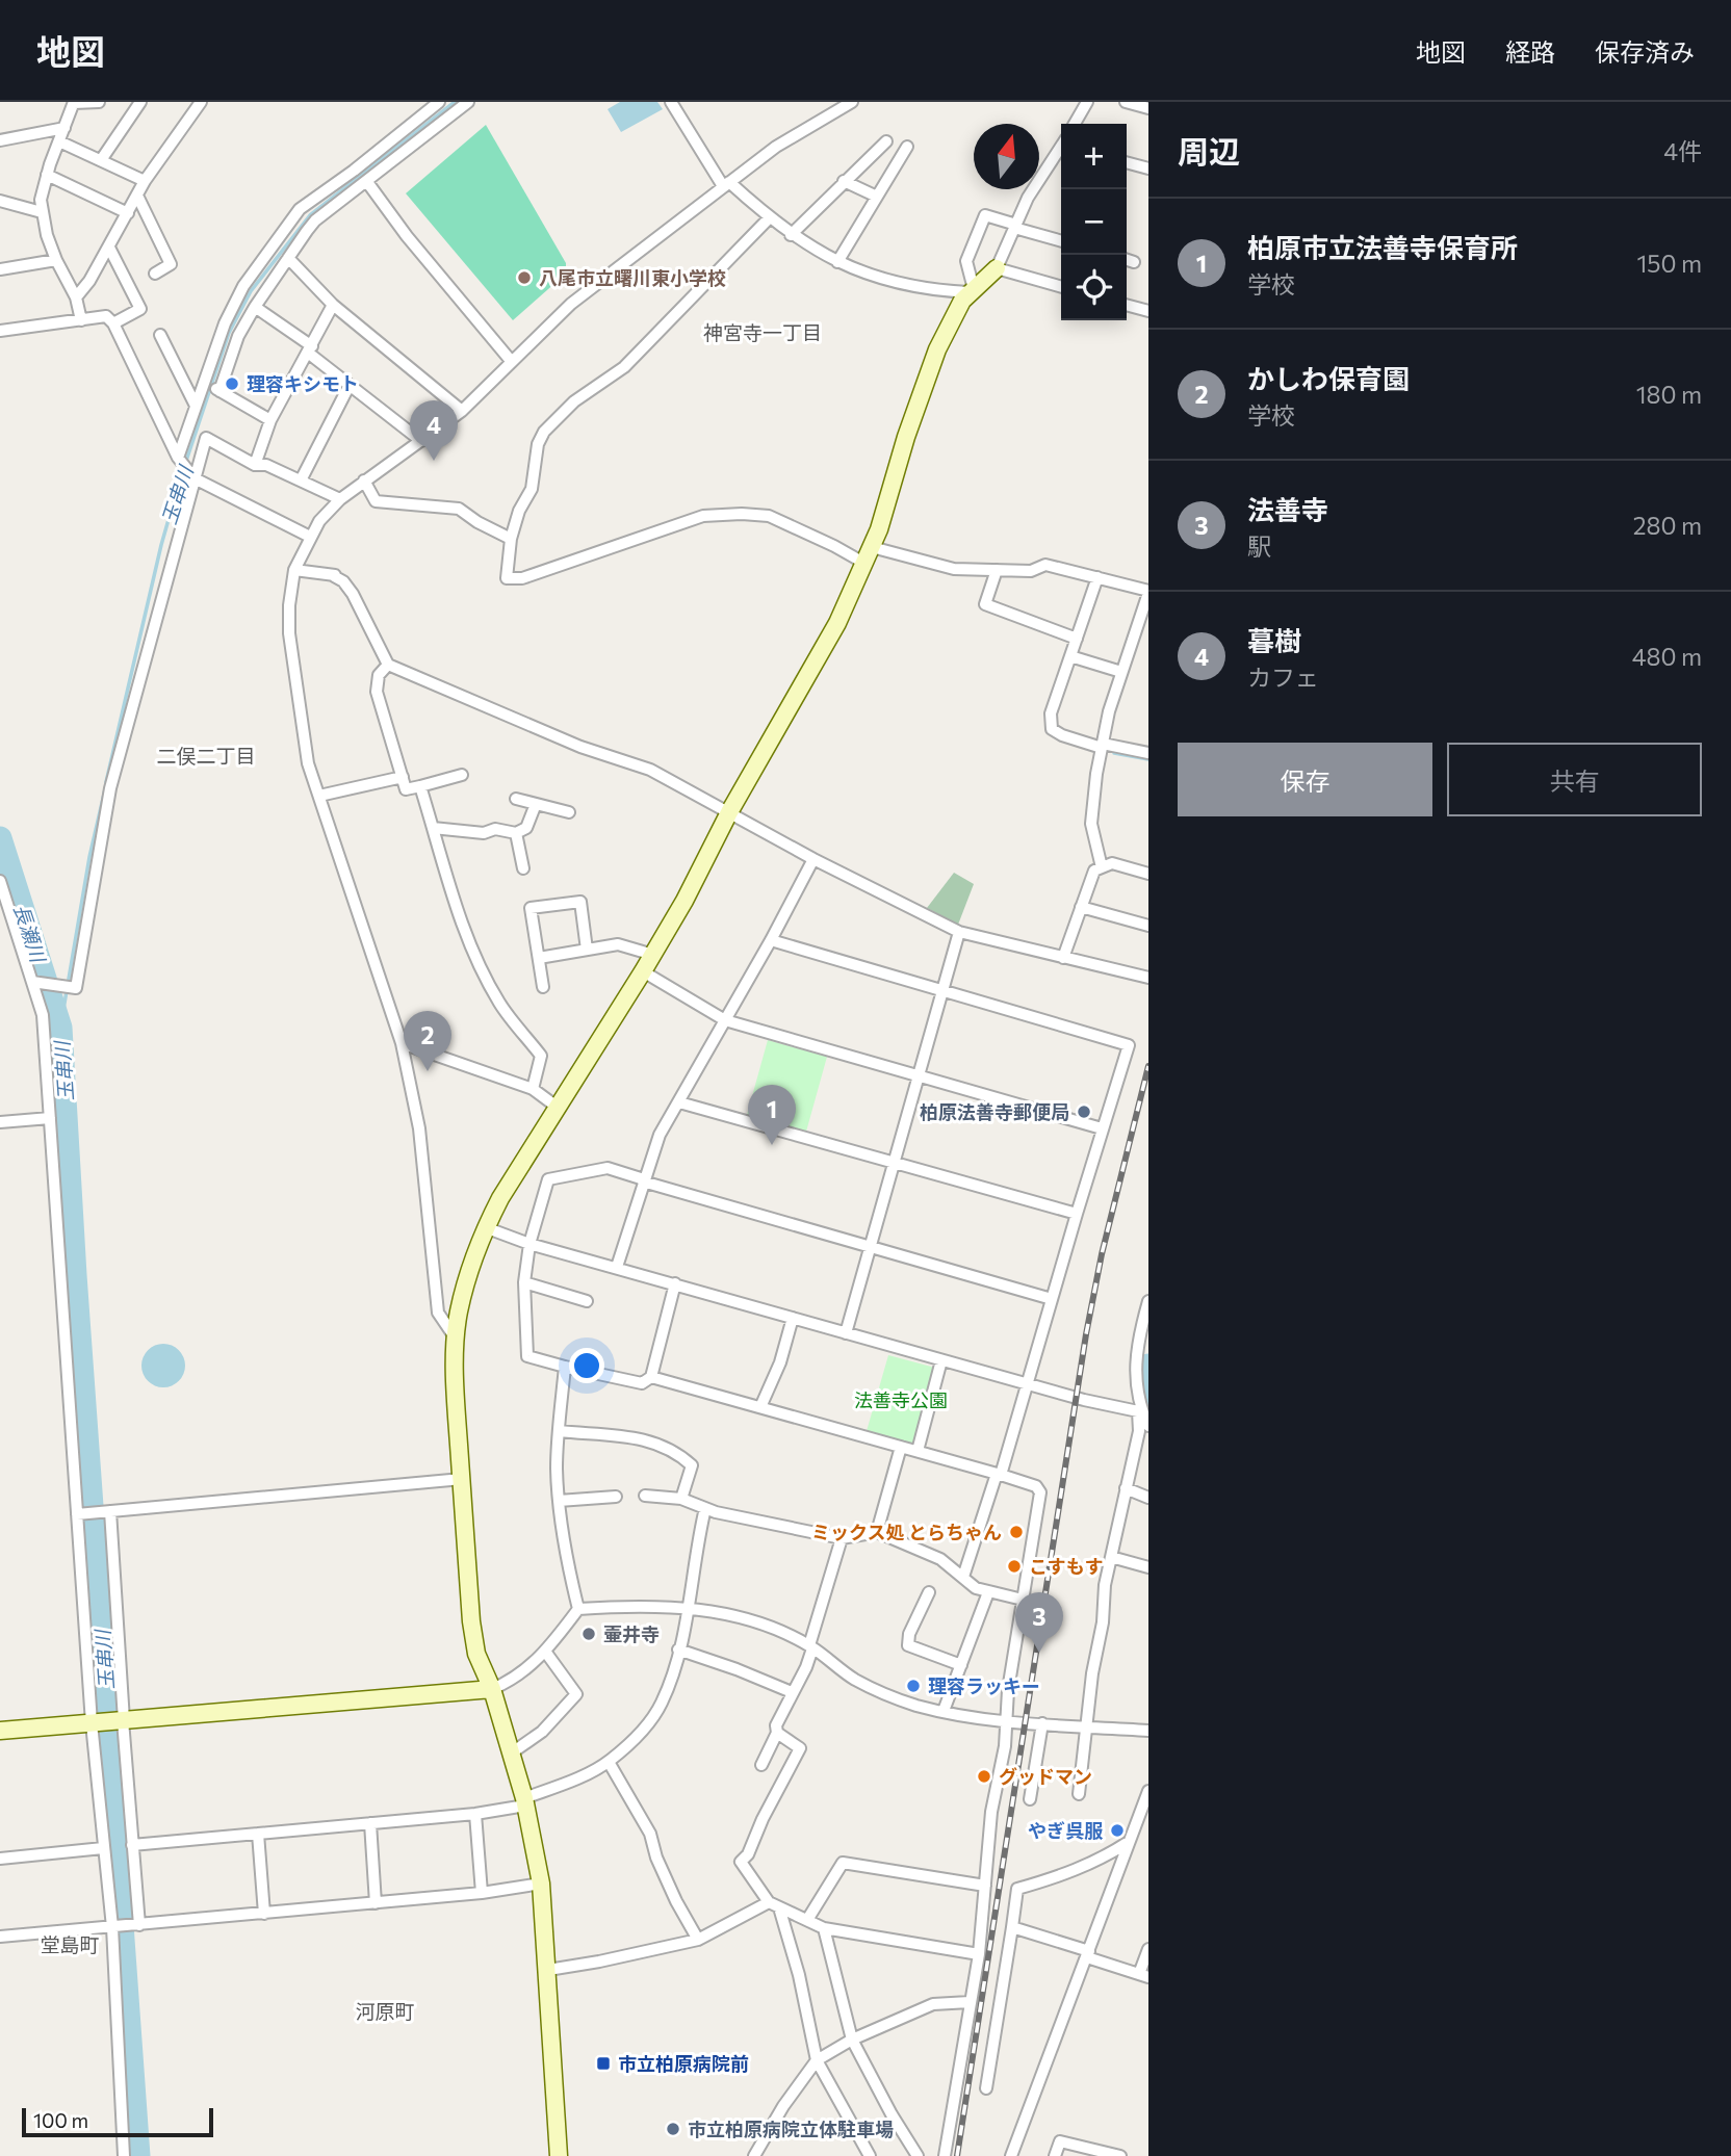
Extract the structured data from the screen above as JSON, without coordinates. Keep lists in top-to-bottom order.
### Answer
{
  "districts": [
    "神宮寺一丁目",
    "二俣二丁目",
    "堂島町",
    "河原町"
  ],
  "water": ["玉串川", "長瀬川"],
  "parks": ["法善寺公園"],
  "places": {
    "other": [
      "八尾市立曙川東小学校",
      "理容キシモト",
      "柏原法善寺郵便局",
      "ミックス処 とらちゃん",
      "こすもす",
      "壷井寺",
      "理容ラッキー",
      "グッドマン",
      "やぎ呉服",
      "市立柏原病院立体駐車場"
    ],
    "transit": ["市立柏原病院前"]
  },
  "scale_bar": "100 m",
  "north": "top",
  "page": {
    "header": "地図",
    "nav": ["地図", "経路", "保存済み"],
    "heading": ["周辺", "4件"],
    "map_buttons": ["+", "−"],
    "list": [
      {
        "mark": "1",
        "name": "柏原市立法善寺保育所",
        "note": "学校",
        "value": "150 m"
      },
      {
        "mark": "2",
        "name": "かしわ保育園",
        "note": "学校",
        "value": "180 m"
      },
      {
        "mark": "3",
        "name": "法善寺",
        "note": "駅",
        "value": "280 m"
      },
      {
        "mark": "4",
        "name": "暮樹",
        "note": "カフェ",
        "value": "480 m"
      }
    ],
    "pins": [
      "4",
      "2",
      "1",
      "3"
    ],
    "buttons": ["保存", "共有"],
    "scale": "100 m"
  }
}
